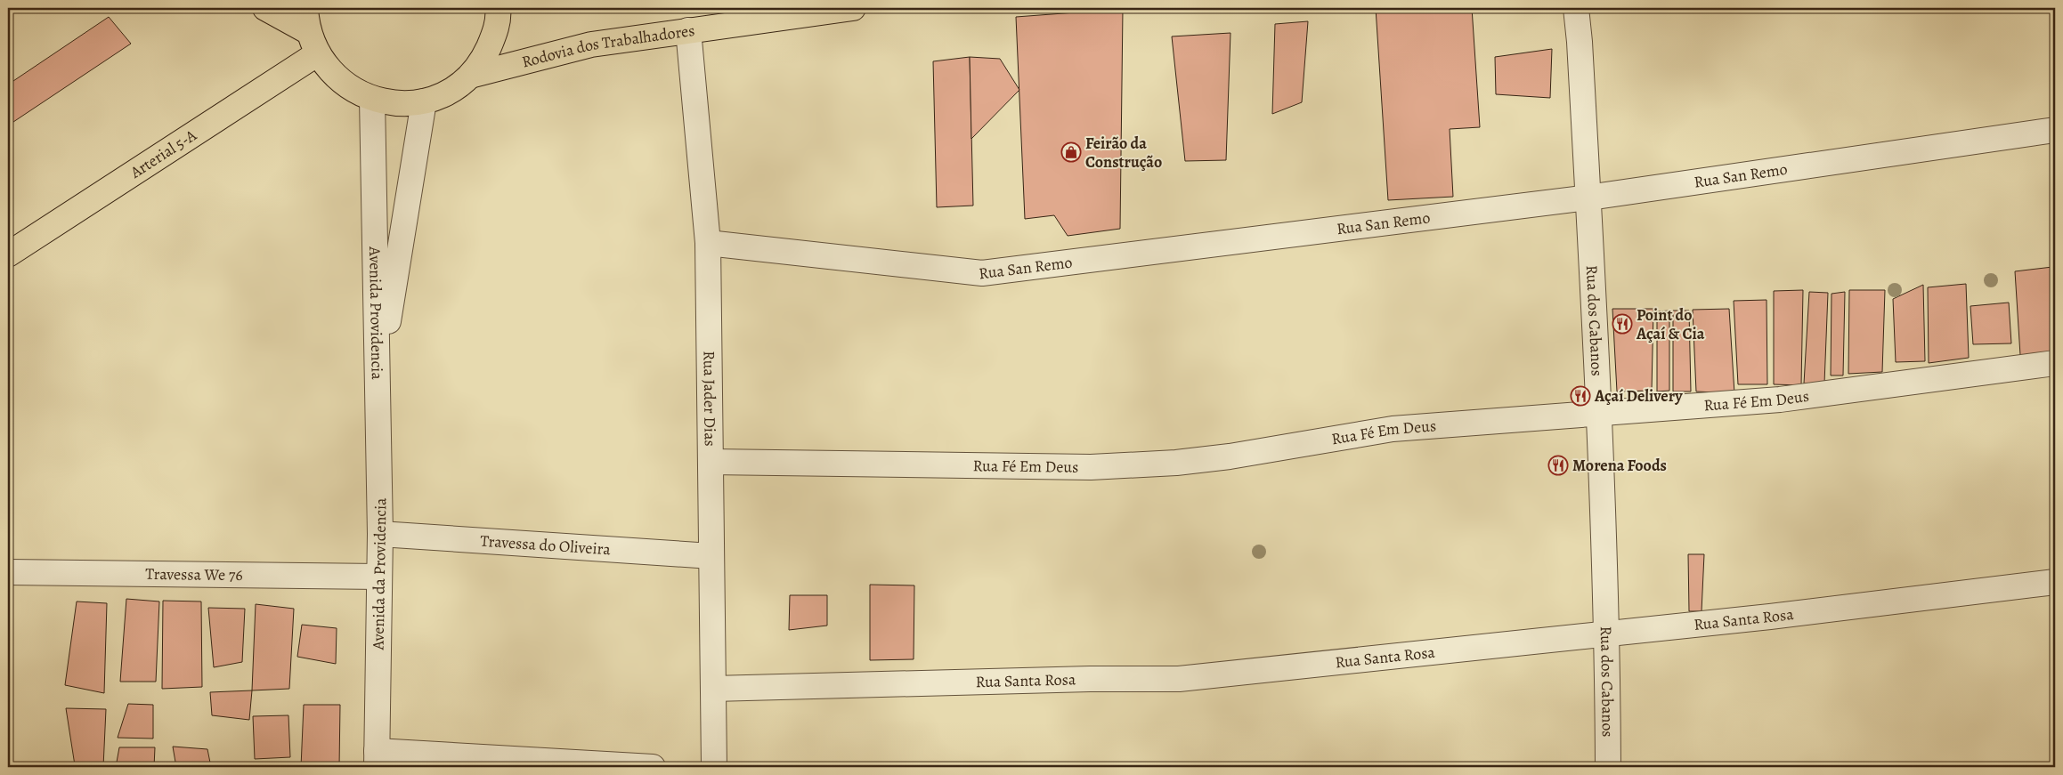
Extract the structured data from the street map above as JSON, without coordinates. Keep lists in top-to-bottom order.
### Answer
{
  "streets": {
    "main road": ["Rodovia dos Trabalhadores", "Arterial 5-A"],
    "street": [
      "Rua San Remo",
      "Avenida Providencia",
      "Rua dos Cabanos",
      "Rua Jader Dias",
      "Rua Fé Em Deus",
      "Travessa do Oliveira",
      "Travessa We 76",
      "Avenida da Providencia",
      "Rua Santa Rosa"
    ]
  },
  "crossings": [
    ["Rodovia dos Trabalhadores", "Rua Jader Dias"],
    ["Rua San Remo", "Rua dos Cabanos"],
    ["Rua San Remo", "Rua Jader Dias"],
    ["Avenida Providencia", "Avenida da Providencia"],
    ["Rua dos Cabanos", "Rua Fé Em Deus"],
    ["Rua dos Cabanos", "Rua Santa Rosa"],
    ["Rua Jader Dias", "Rua Fé Em Deus"],
    ["Rua Jader Dias", "Travessa do Oliveira"],
    ["Rua Jader Dias", "Rua Santa Rosa"],
    ["Travessa do Oliveira", "Avenida da Providencia"],
    ["Travessa We 76", "Avenida da Providencia"]
  ],
  "places": {
    "shop": ["Feirão da Construção"],
    "restaurant": ["Point do Açaí & Cia", "Açaí Delivery", "Morena Foods"]
  }
}
